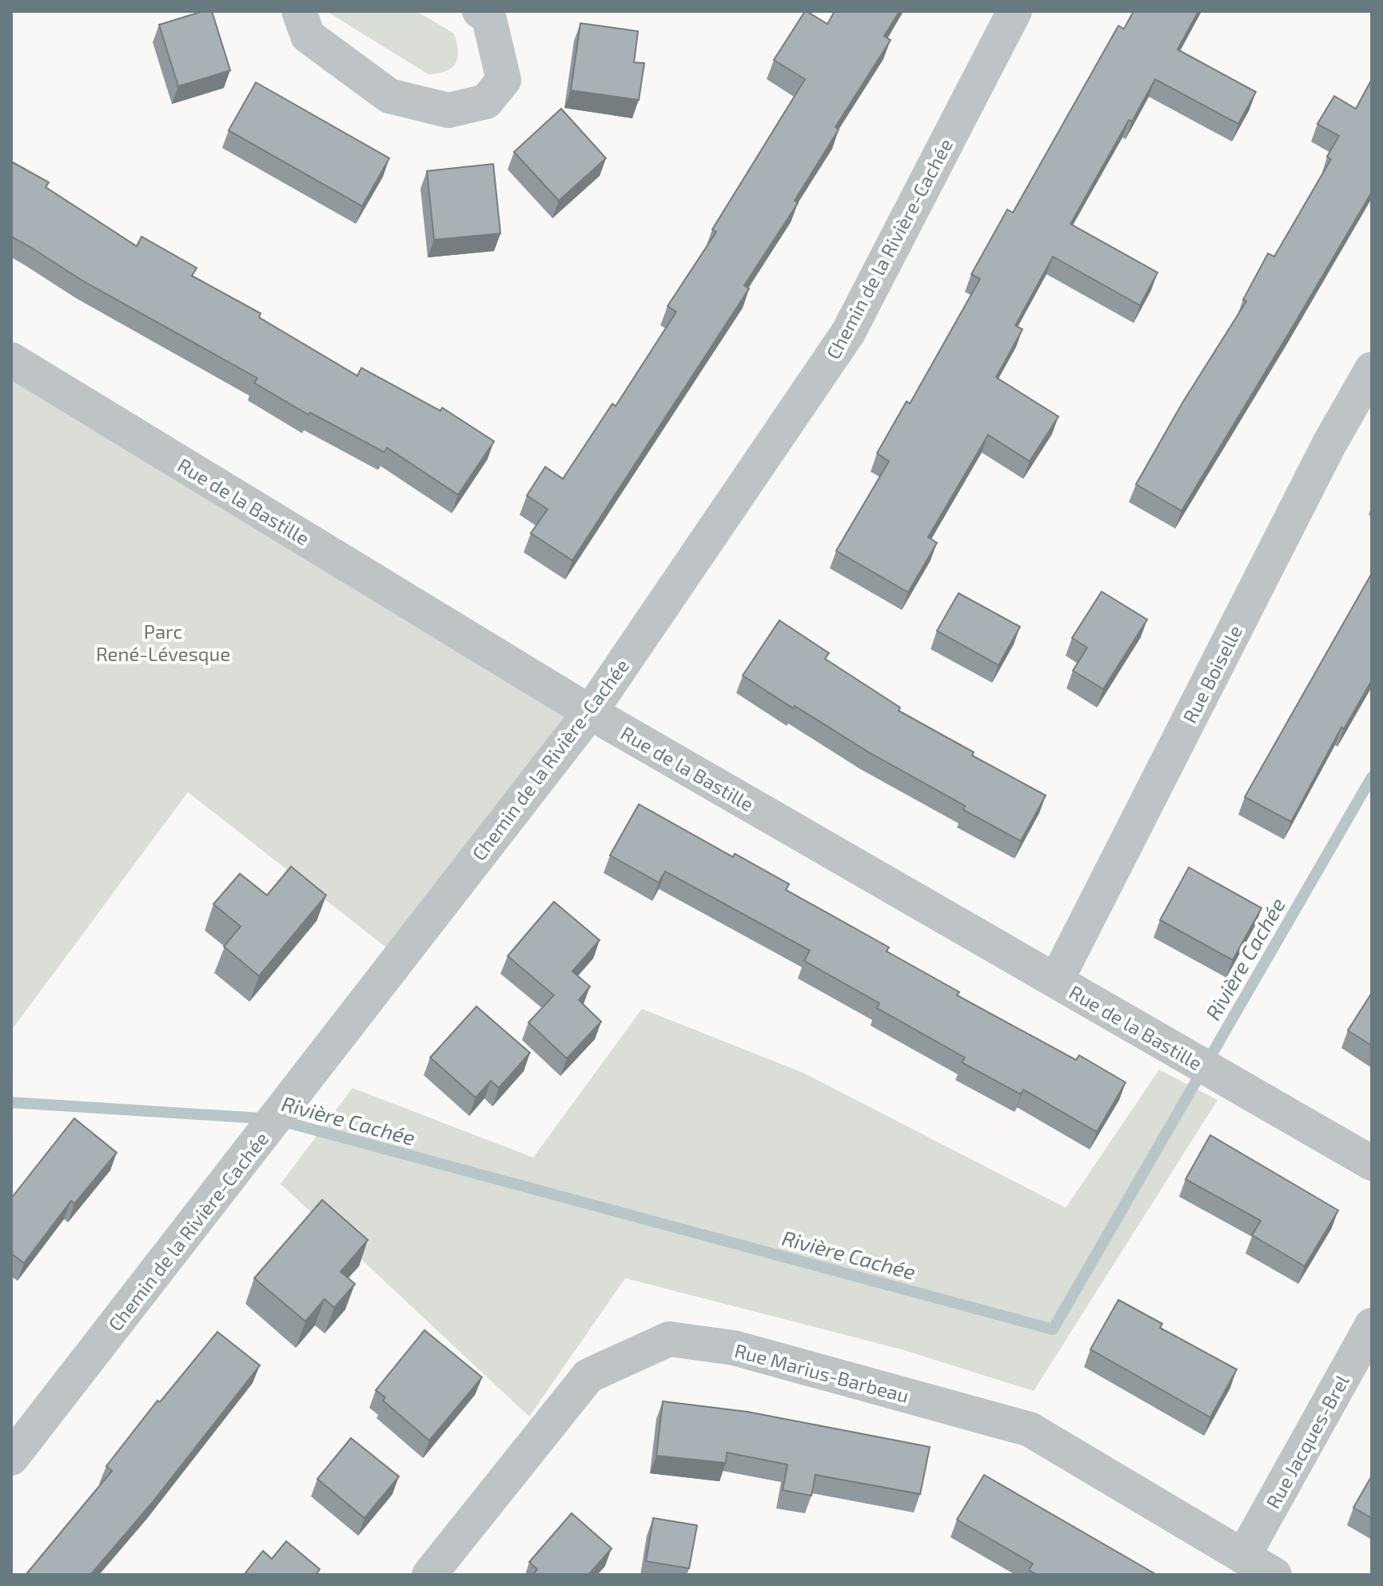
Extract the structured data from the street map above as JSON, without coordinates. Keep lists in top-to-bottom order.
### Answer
{
  "streets": {
    "street": [
      "Chemin de la Rivière-Cachée",
      "Rue de la Bastille",
      "Rue Boiselle",
      "Rue Marius-Barbeau",
      "Rue Jacques-Brel"
    ]
  },
  "crossings": [
    ["Chemin de la Rivière-Cachée", "Rue de la Bastille"],
    ["Rue de la Bastille", "Rue Boiselle"],
    ["Rue Marius-Barbeau", "Rue Jacques-Brel"]
  ],
  "water": ["Rivière Cachée"],
  "parks": ["Parc René-Lévesque"]
}
